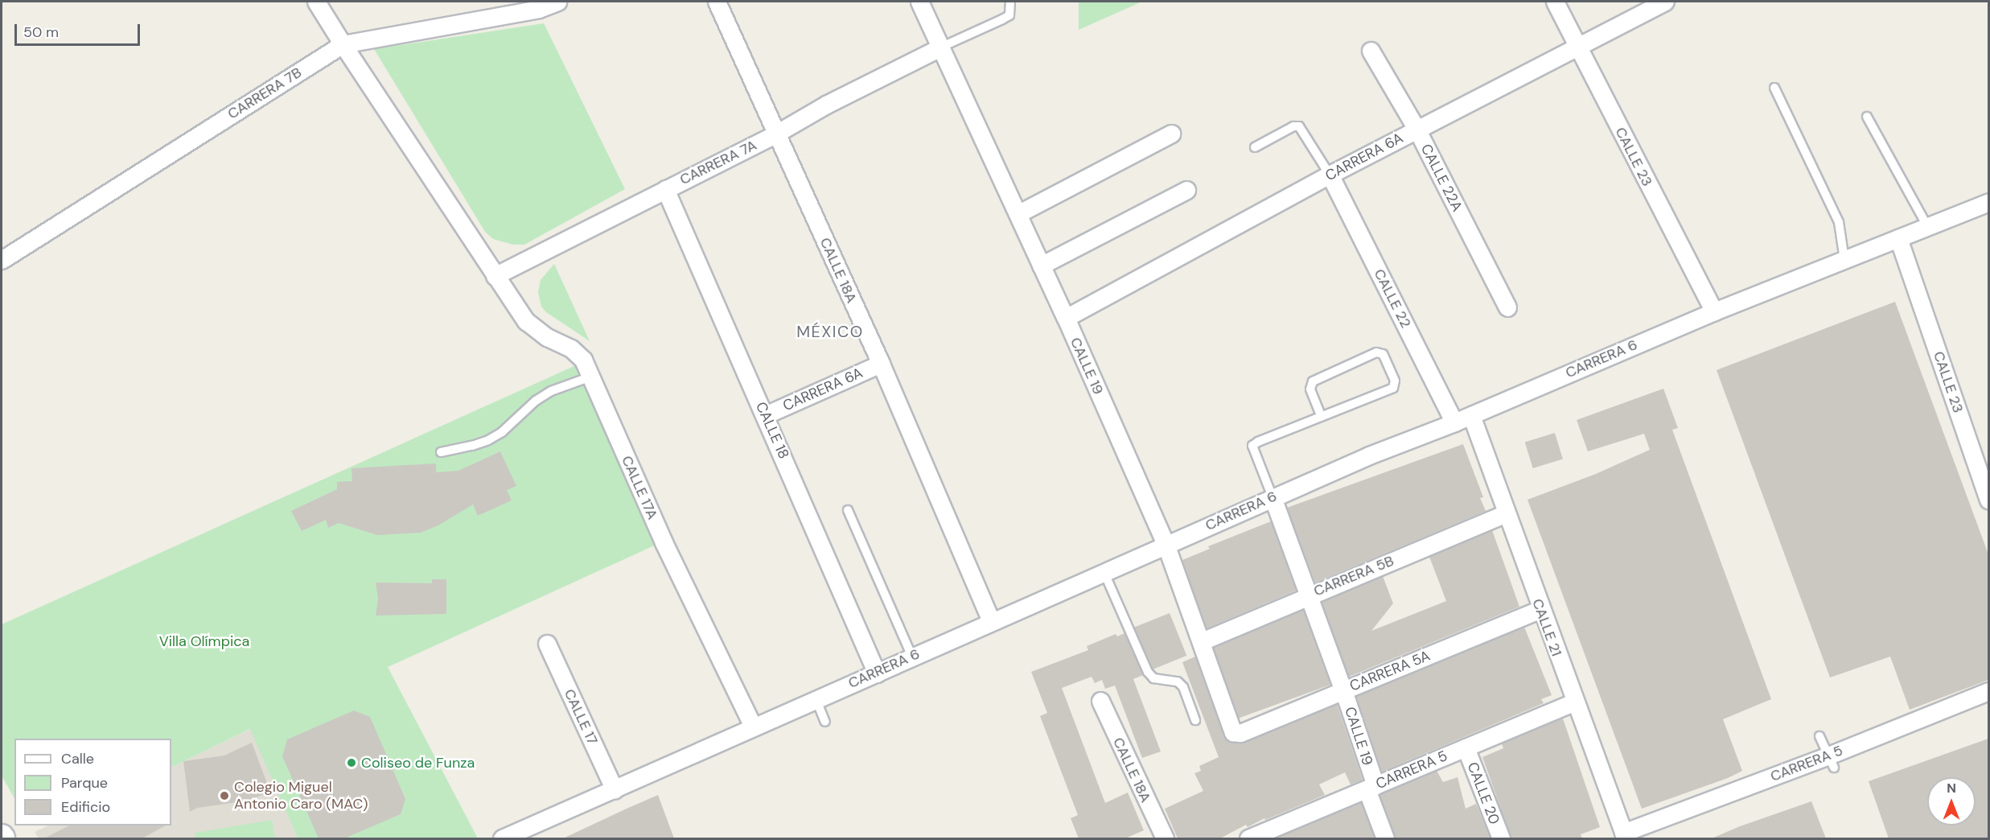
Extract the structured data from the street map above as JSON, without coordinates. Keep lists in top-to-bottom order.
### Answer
{
  "streets": {
    "street": [
      "CARRERA 7B",
      "CARRERA 6A",
      "CALLE 23",
      "CARRERA 7A",
      "CALLE 22A",
      "CALLE 18A",
      "CALLE 22",
      "CARRERA 6",
      "CALLE 19",
      "CALLE 18",
      "CALLE 17A",
      "CARRERA 5B",
      "CALLE 21",
      "CARRERA 5A",
      "CALLE 17",
      "CARRERA 5",
      "CALLE 20"
    ]
  },
  "crossings": [
    ["CARRERA 7B", "CALLE 17A"],
    ["CARRERA 6A", "CALLE 23"],
    ["CARRERA 6A", "CALLE 22A"],
    ["CARRERA 6A", "CALLE 18A"],
    ["CARRERA 6A", "CALLE 22"],
    ["CARRERA 6A", "CALLE 19"],
    ["CARRERA 6A", "CALLE 18"],
    ["CALLE 23", "CARRERA 6"],
    ["CARRERA 7A", "CALLE 18A"],
    ["CARRERA 7A", "CALLE 19"],
    ["CARRERA 7A", "CALLE 18"],
    ["CARRERA 7A", "CALLE 17A"],
    ["CALLE 18A", "CARRERA 6"],
    ["CALLE 22", "CARRERA 6"],
    ["CARRERA 6", "CALLE 19"],
    ["CARRERA 6", "CALLE 18"],
    ["CARRERA 6", "CALLE 17A"],
    ["CARRERA 6", "CALLE 21"],
    ["CARRERA 6", "CALLE 17"],
    ["CALLE 19", "CARRERA 5B"],
    ["CALLE 19", "CARRERA 5A"],
    ["CALLE 19", "CARRERA 5"],
    ["CARRERA 5B", "CALLE 21"],
    ["CALLE 21", "CARRERA 5A"],
    ["CALLE 21", "CARRERA 5"],
    ["CARRERA 5", "CALLE 20"]
  ],
  "districts": ["MÉXICO"],
  "parks": ["Villa Olímpica"],
  "places": ["Coliseo de Funza", "Colegio Miguel Antonio Caro (MAC)"],
  "legend": ["Calle", "Parque", "Edificio"],
  "scale_bar": "50 m",
  "north": "top"
}
